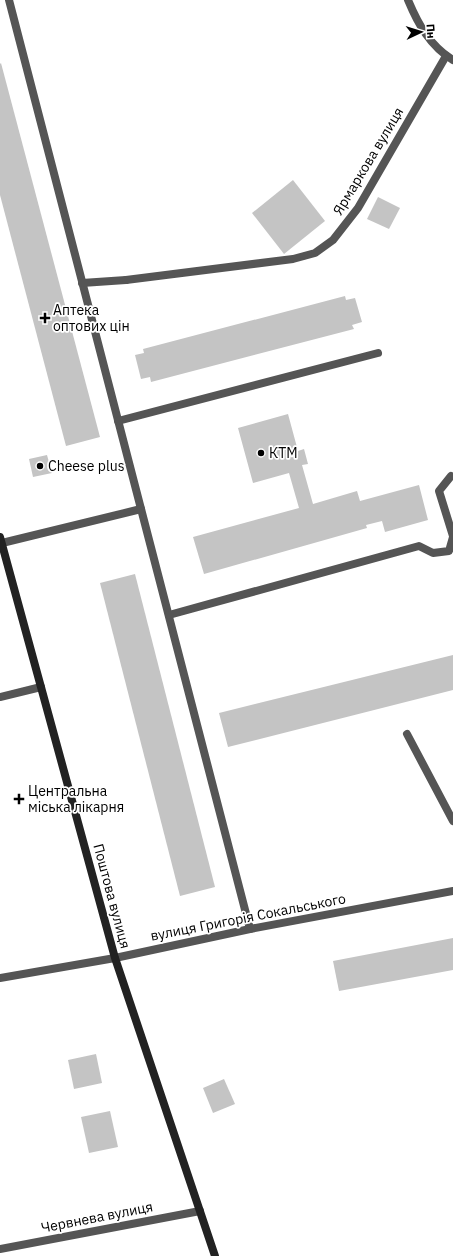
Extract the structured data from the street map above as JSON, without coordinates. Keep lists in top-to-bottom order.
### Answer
{
  "streets": {
    "street": [
      "Ярмаркова вулиця",
      "Поштова вулиця",
      "вулиця Григорія Сокальського",
      "Червнева вулиця"
    ]
  },
  "crossings": [
    ["Поштова вулиця", "вулиця Григорія Сокальського"],
    ["Поштова вулиця", "Червнева вулиця"]
  ],
  "places": {
    "health": ["Аптека оптових цін", "Центральна міська лікарня"],
    "other": ["КТМ", "Cheese plus"]
  },
  "north": "right"
}
